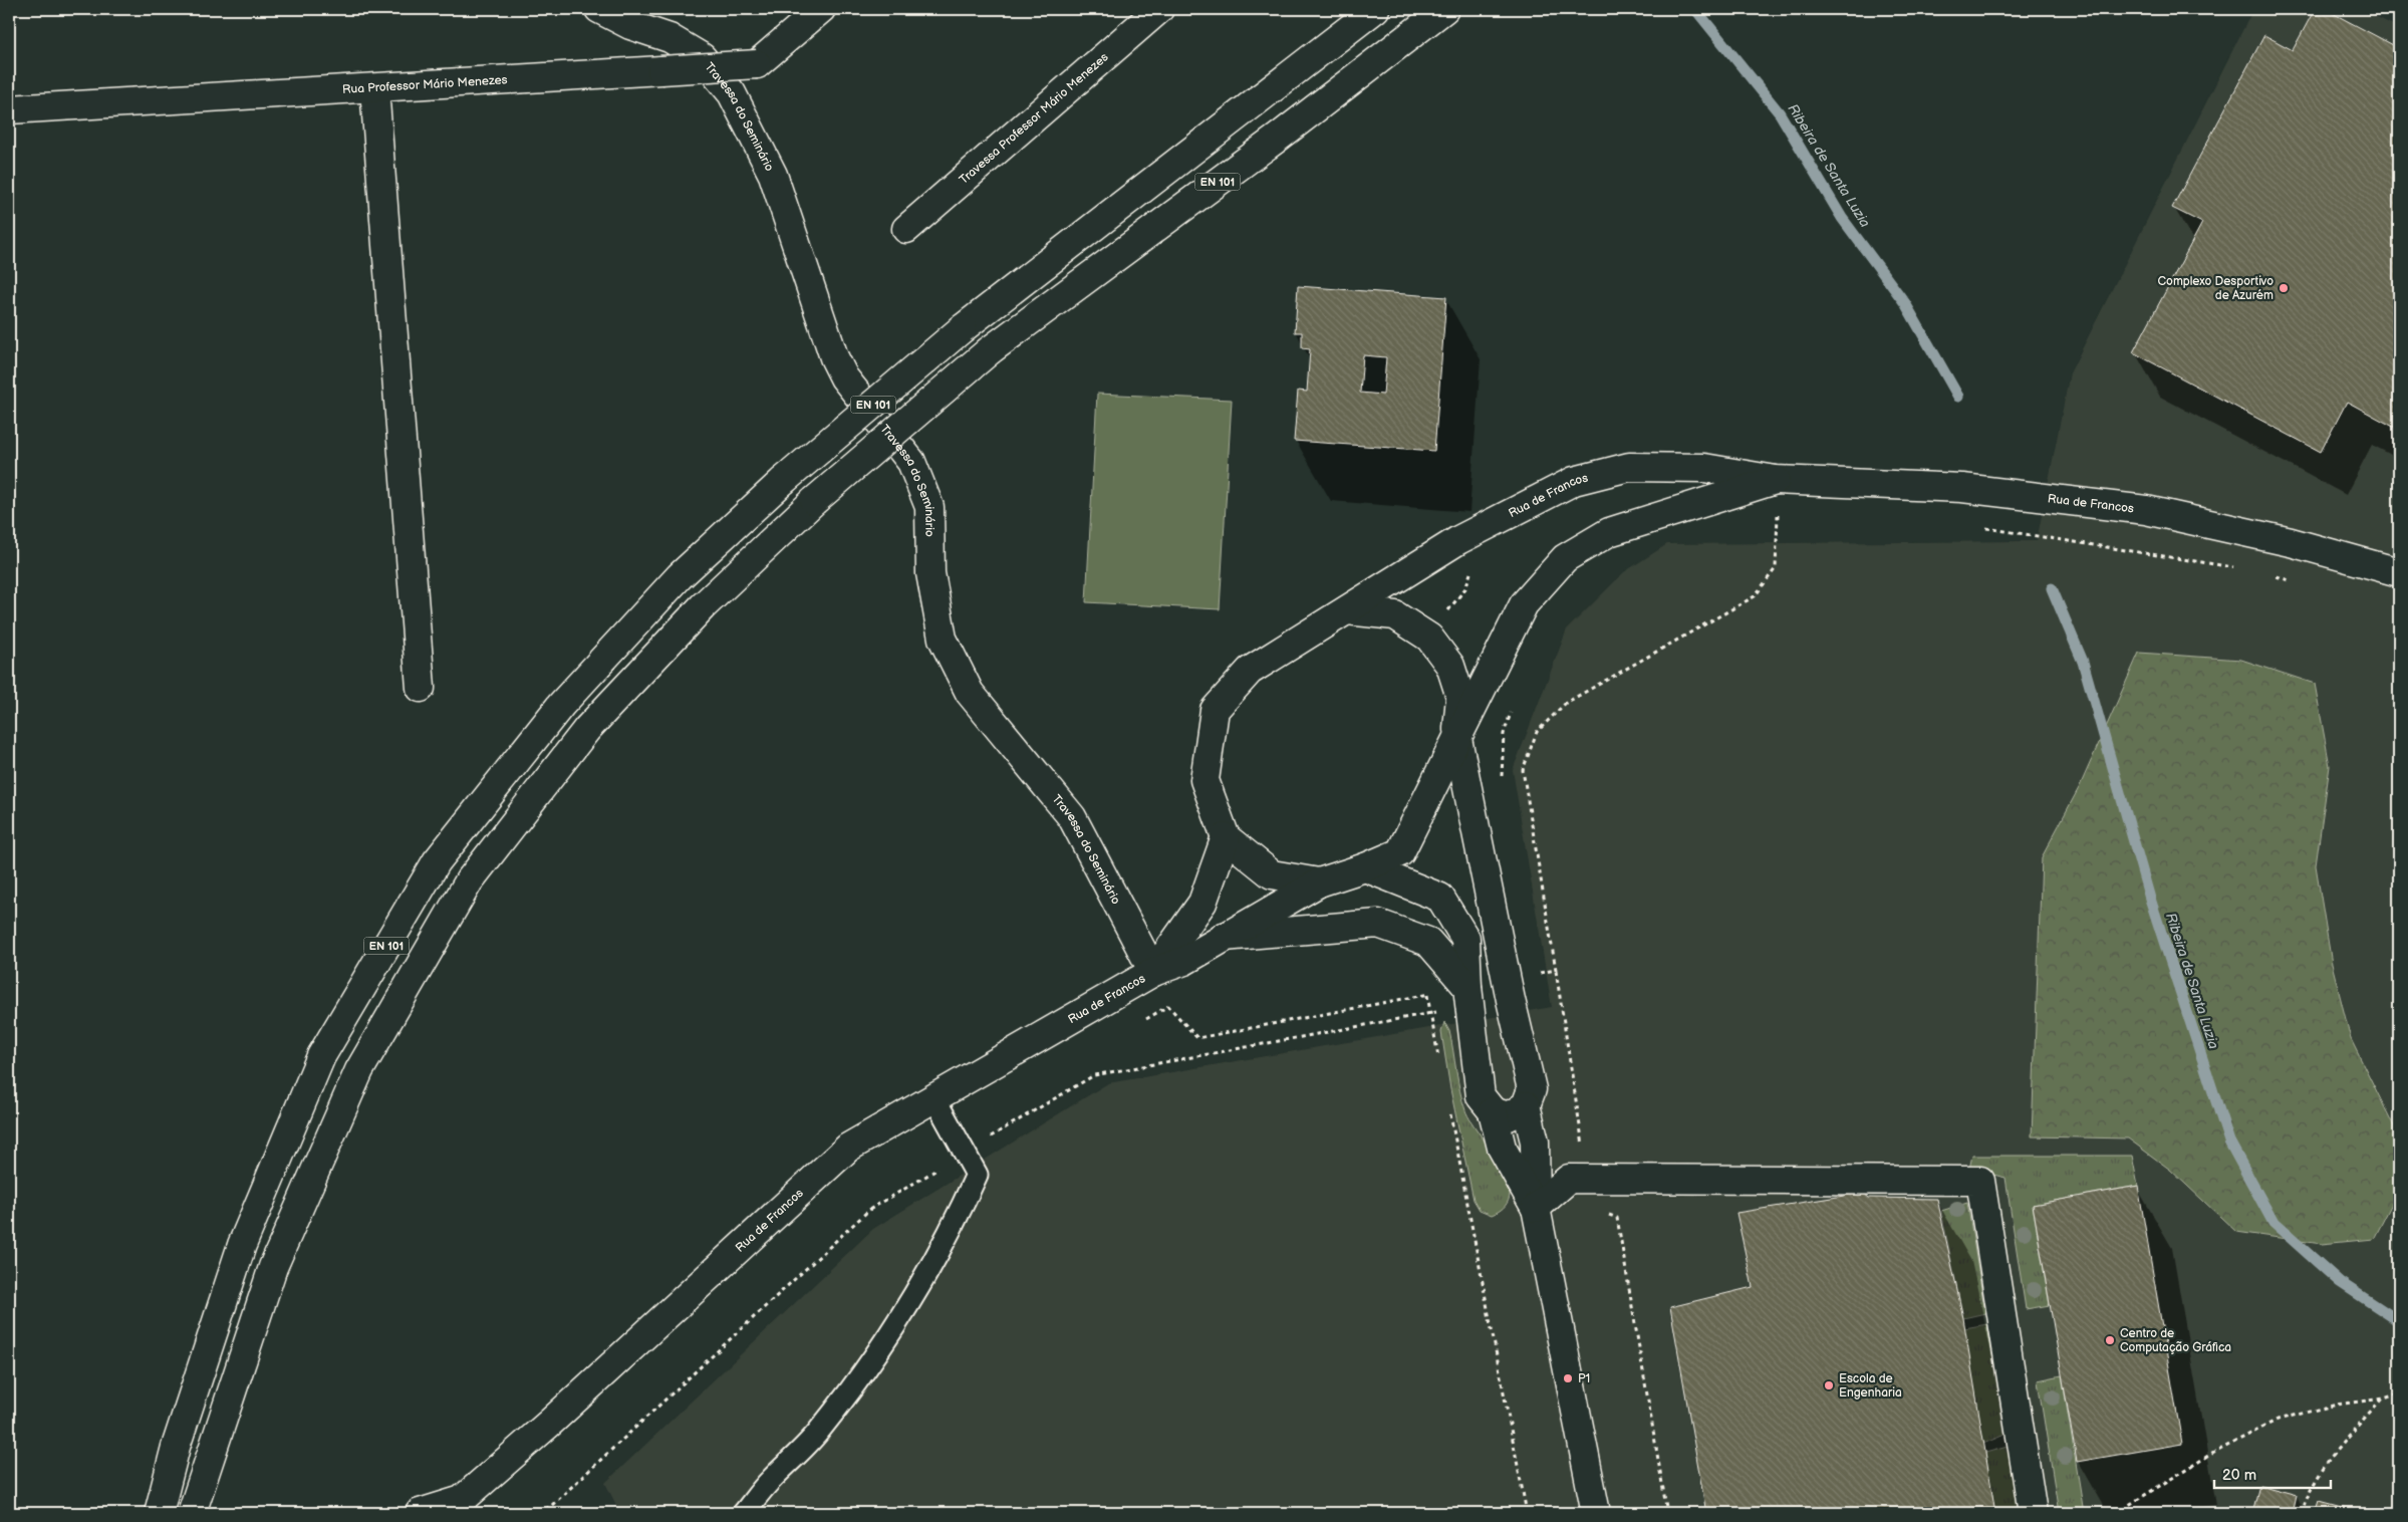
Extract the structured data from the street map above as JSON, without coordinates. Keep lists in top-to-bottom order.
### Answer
{
  "streets": {
    "main road": [
      "Rua Professor Mário Menezes",
      "Travessa do Seminário",
      "Travessa Professor Mário Menezes",
      "EN 101",
      "Rua de Francos"
    ]
  },
  "crossings": [
    ["Travessa do Seminário", "Rua de Francos"]
  ],
  "water": ["Ribeira de Santa Luzia"],
  "places": [
    "Complexo Desportivo de Azurém",
    "Centro de Computação Gráfica",
    "P1",
    "Escola de Engenharia"
  ],
  "scale_bar": "20 m"
}
